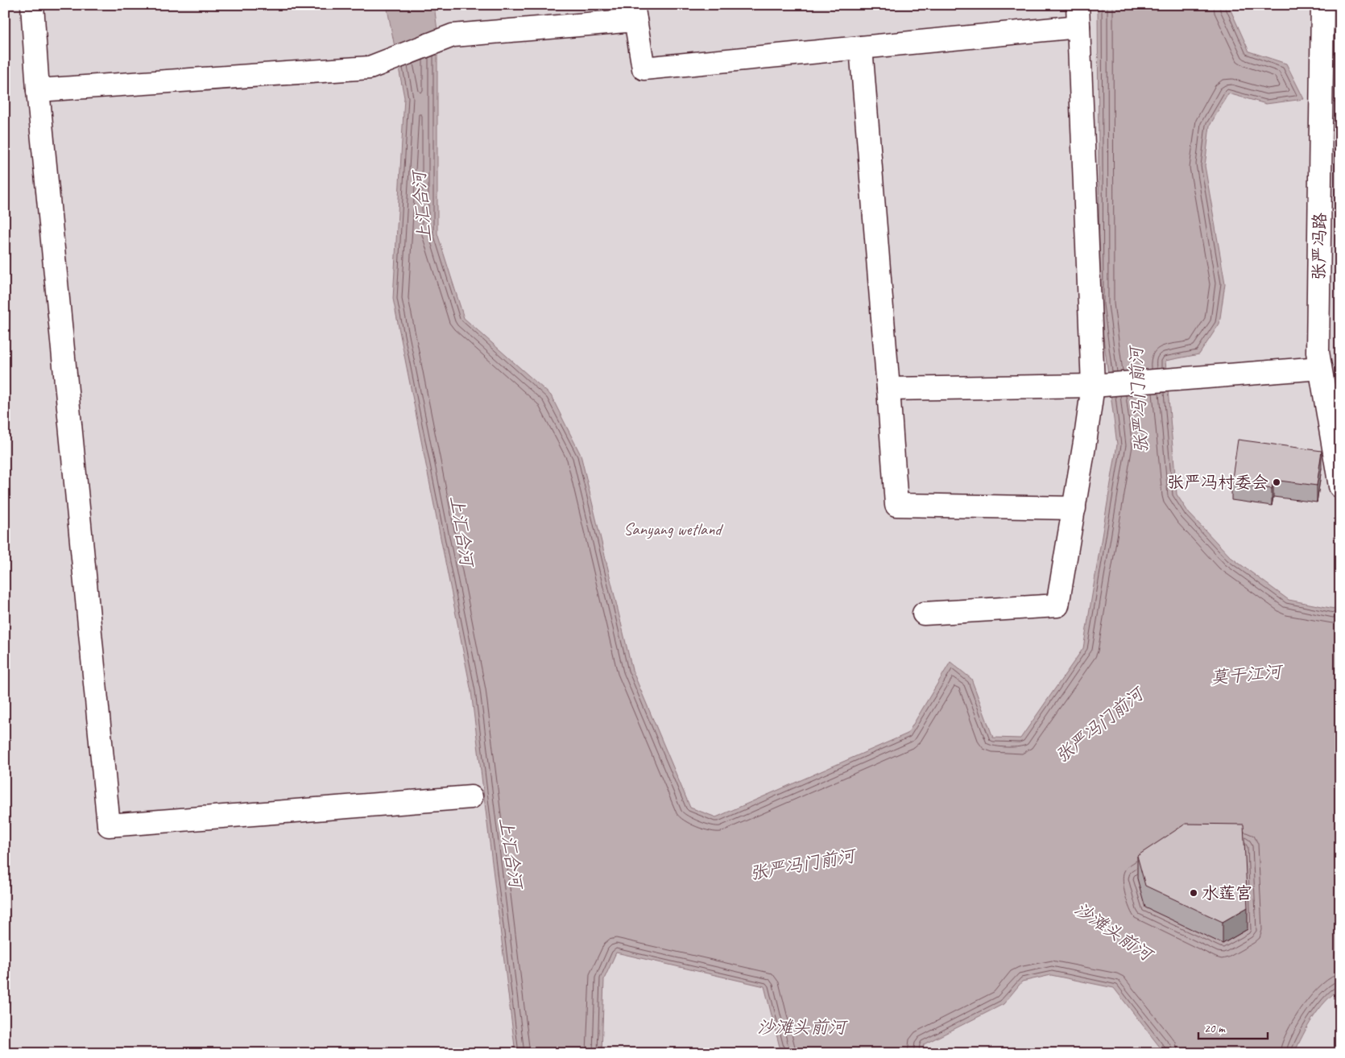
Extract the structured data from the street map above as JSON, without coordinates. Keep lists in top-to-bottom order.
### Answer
{
  "streets": {
    "street": ["张严冯路"]
  },
  "water": [
    "上汇合河",
    "张严冯门前河",
    "莫干江河",
    "沙滩头前河"
  ],
  "parks": ["Sanyang wetland"],
  "places": ["张严冯村委会", "水莲宫"],
  "scale_bar": "20 m"
}
